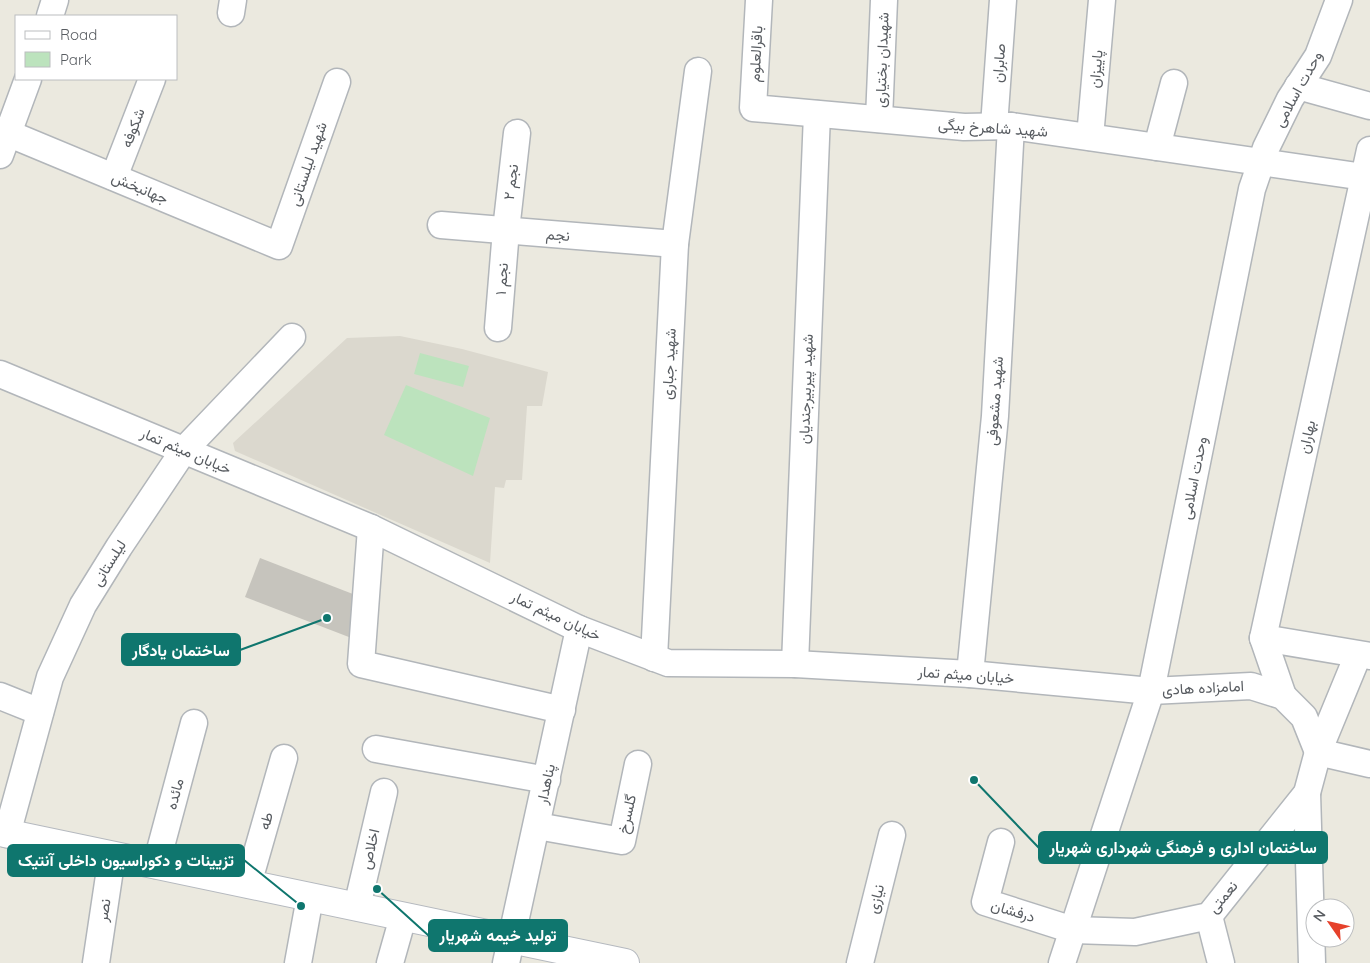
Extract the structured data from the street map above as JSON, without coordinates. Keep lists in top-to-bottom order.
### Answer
{
  "streets": {
    "street": [
      "باقرالعلوم",
      "شهیدان بختیاری",
      "صابران",
      "پاییزان",
      "وحدت اسلامی",
      "شکوفه",
      "شهید شاهرخ بیگی",
      "شهید لیلستانی",
      "نجم ۲",
      "جهانبخش",
      "نجم",
      "نجم ۱",
      "شهید جباری",
      "شهید پیربیرجندیان",
      "شهید مشعوفی",
      "بهاران",
      "خیابان میثم تمار",
      "لیلستانی",
      "امامزاده هادی",
      "پناهدار",
      "مائده",
      "گلسرخ",
      "طه",
      "اخلاص",
      "نعمتی",
      "نیازی",
      "نصر",
      "درفشان"
    ]
  },
  "crossings": [
    ["باقرالعلوم", "شهید شاهرخ بیگی"],
    ["شهیدان بختیاری", "شهید شاهرخ بیگی"],
    ["صابران", "شهید شاهرخ بیگی"],
    ["صابران", "شهید مشعوفی"],
    ["پاییزان", "شهید شاهرخ بیگی"],
    ["وحدت اسلامی", "شهید شاهرخ بیگی"],
    ["وحدت اسلامی", "خیابان میثم تمار"],
    ["وحدت اسلامی", "امامزاده هادی"],
    ["وحدت اسلامی", "نعمتی"],
    ["وحدت اسلامی", "درفشان"],
    ["شکوفه", "جهانبخش"],
    ["شهید شاهرخ بیگی", "شهید پیربیرجندیان"],
    ["شهید شاهرخ بیگی", "شهید مشعوفی"],
    ["شهید شاهرخ بیگی", "بهاران"],
    ["شهید لیلستانی", "جهانبخش"],
    ["نجم ۲", "نجم"],
    ["نجم ۲", "نجم ۱"],
    ["نجم", "نجم ۱"],
    ["نجم", "شهید جباری"],
    ["شهید جباری", "خیابان میثم تمار"],
    ["شهید پیربیرجندیان", "خیابان میثم تمار"],
    ["شهید مشعوفی", "خیابان میثم تمار"],
    ["خیابان میثم تمار", "لیلستانی"],
    ["خیابان میثم تمار", "امامزاده هادی"],
    ["خیابان میثم تمار", "پناهدار"],
    ["امامزاده هادی", "نعمتی"],
    ["پناهدار", "گلسرخ"],
    ["نعمتی", "درفشان"]
  ],
  "places": [
    "ساختمان یادگار",
    "ساختمان اداری و فرهنگی شهرداری شهریار",
    "تولید خیمه شهریار",
    "تزیینات و دکوراسیون داخلی آنتیک"
  ],
  "legend": ["Road", "Park"],
  "north": "top left"
}
